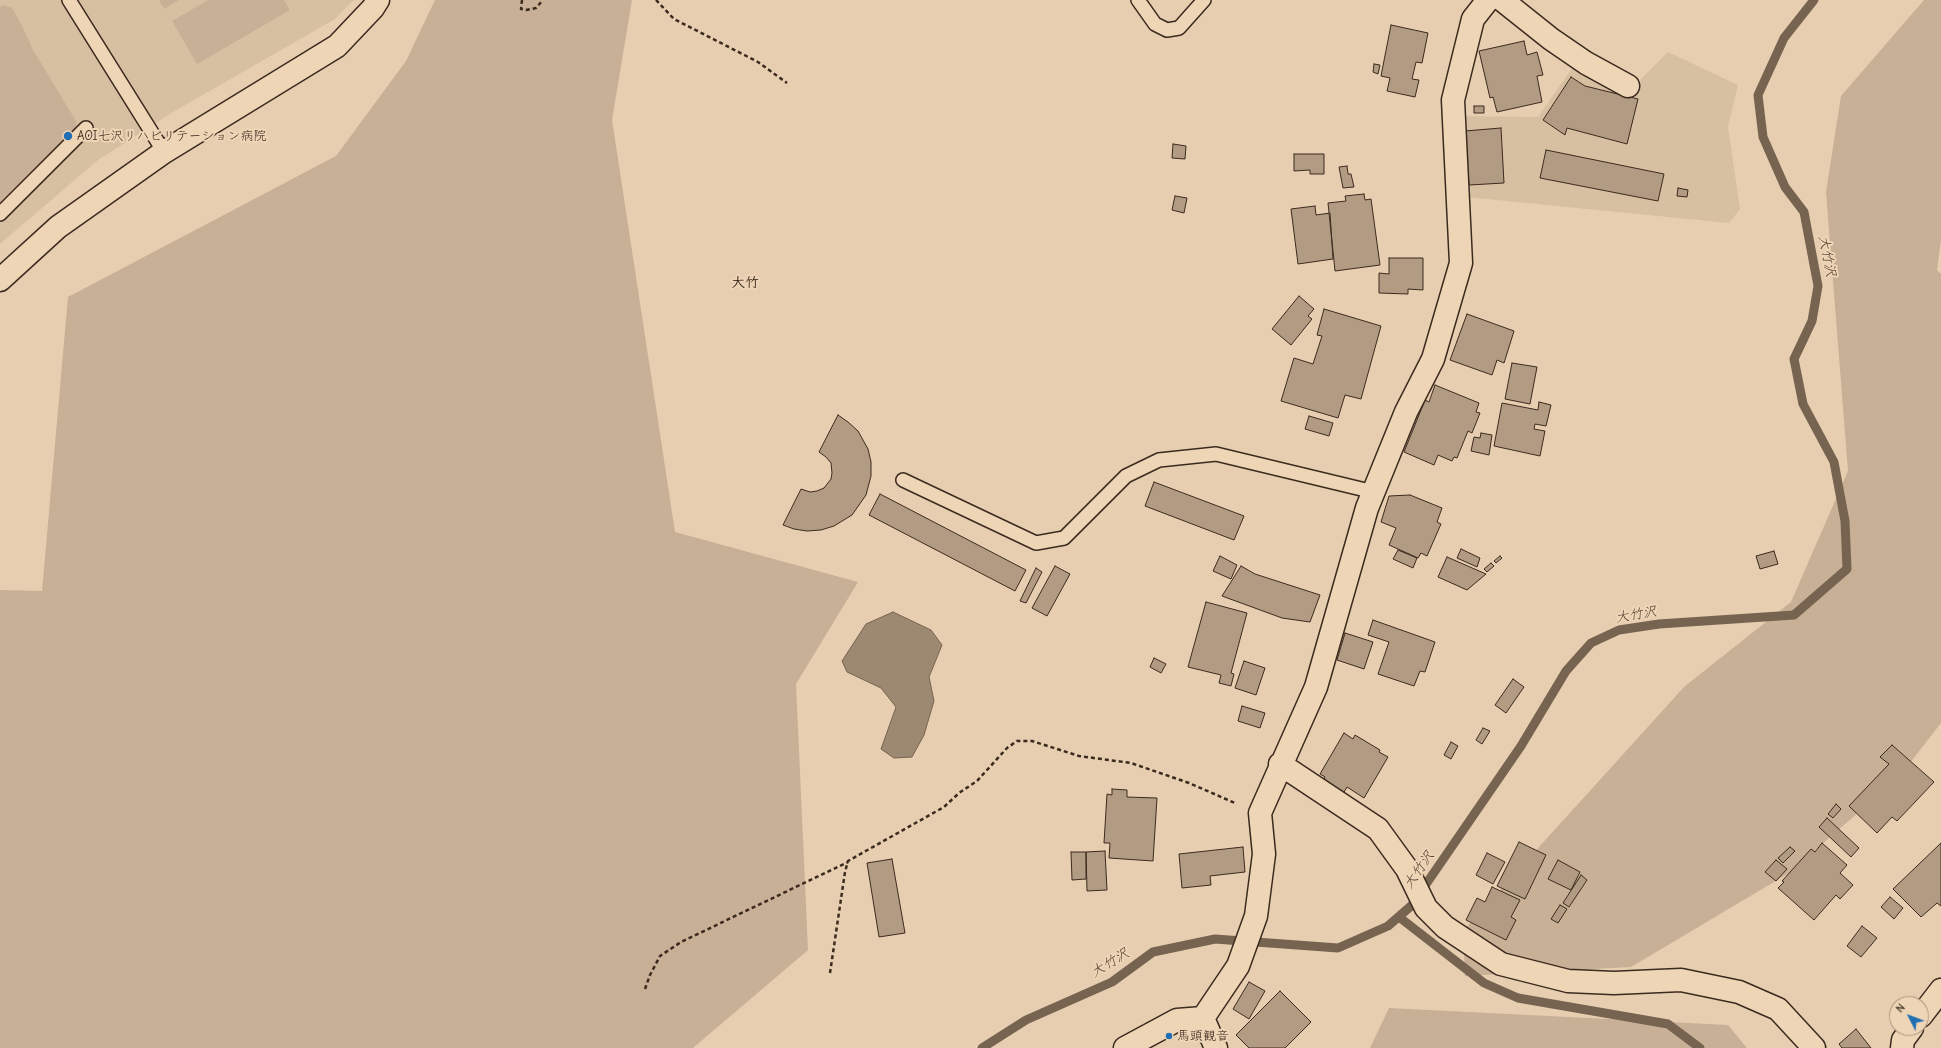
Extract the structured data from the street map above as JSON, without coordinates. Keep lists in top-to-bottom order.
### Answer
{
  "districts": ["大竹"],
  "water": ["大竹沢"],
  "places": ["AOI七沢リハビリテーション病院", "馬頭観音"],
  "north": "top left"
}
